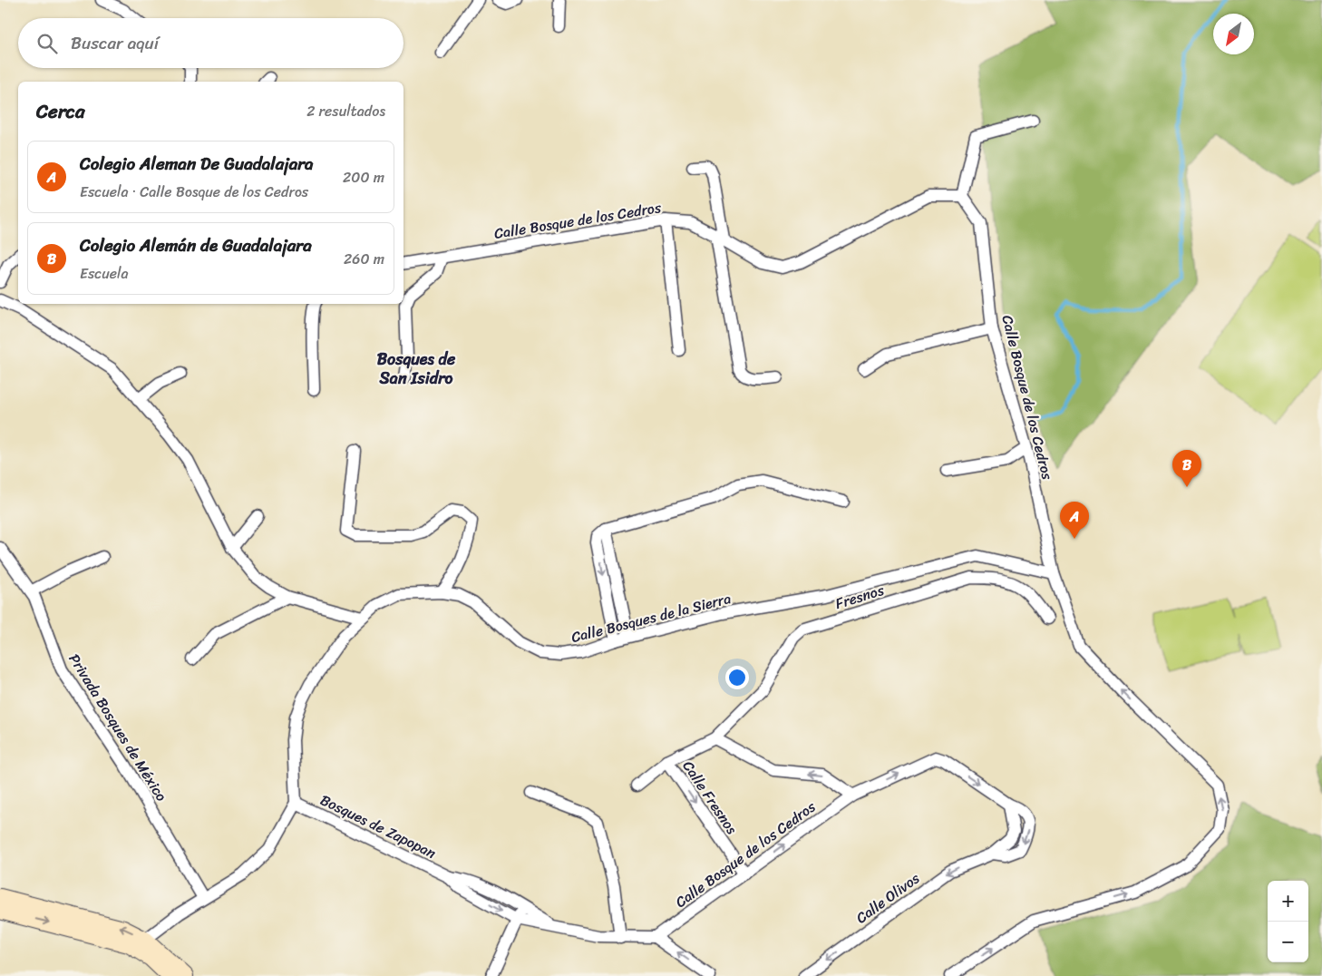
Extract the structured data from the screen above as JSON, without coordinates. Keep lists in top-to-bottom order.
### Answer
{
  "streets": {
    "street": [
      "Calle Bosque de los Cedros",
      "Fresnos",
      "Calle Bosques de la Sierra",
      "Privada Bosques de México",
      "Calle Fresnos",
      "Bosques de Zapopan",
      "Calle Olivos"
    ]
  },
  "crossings": [
    ["Calle Bosque de los Cedros", "Calle Bosques de la Sierra"],
    ["Calle Bosque de los Cedros", "Calle Fresnos"],
    ["Calle Bosque de los Cedros", "Bosques de Zapopan"],
    ["Fresnos", "Calle Fresnos"],
    ["Calle Bosques de la Sierra", "Privada Bosques de México"],
    ["Calle Bosques de la Sierra", "Bosques de Zapopan"]
  ],
  "one_way": ["Calle Fresnos", "Calle Olivos"],
  "districts": ["Bosques de San Isidro"],
  "north": "bottom left",
  "page": {
    "search": "Buscar aquí",
    "heading": ["Cerca", "2 resultados"],
    "list": [
      {
        "mark": "A",
        "name": "Colegio Aleman De Guadalajara",
        "note": "Escuela · Calle Bosque de los Cedros",
        "value": "200 m"
      },
      {
        "mark": "B",
        "name": "Colegio Alemán de Guadalajara",
        "note": "Escuela",
        "value": "260 m"
      }
    ],
    "pins": ["B", "A"],
    "map_buttons": ["+", "−"]
  }
}
